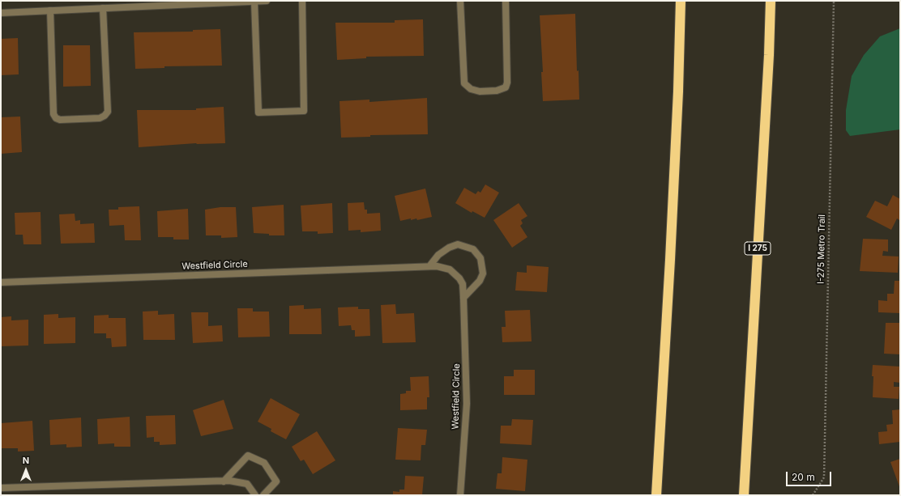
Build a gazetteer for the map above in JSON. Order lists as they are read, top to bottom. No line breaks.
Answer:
{"streets":{"highway":["I 275"],"street":["Westfield Circle"],"path":["I-275 Metro Trail"]},"scale_bar":"20 m","north":"top"}
